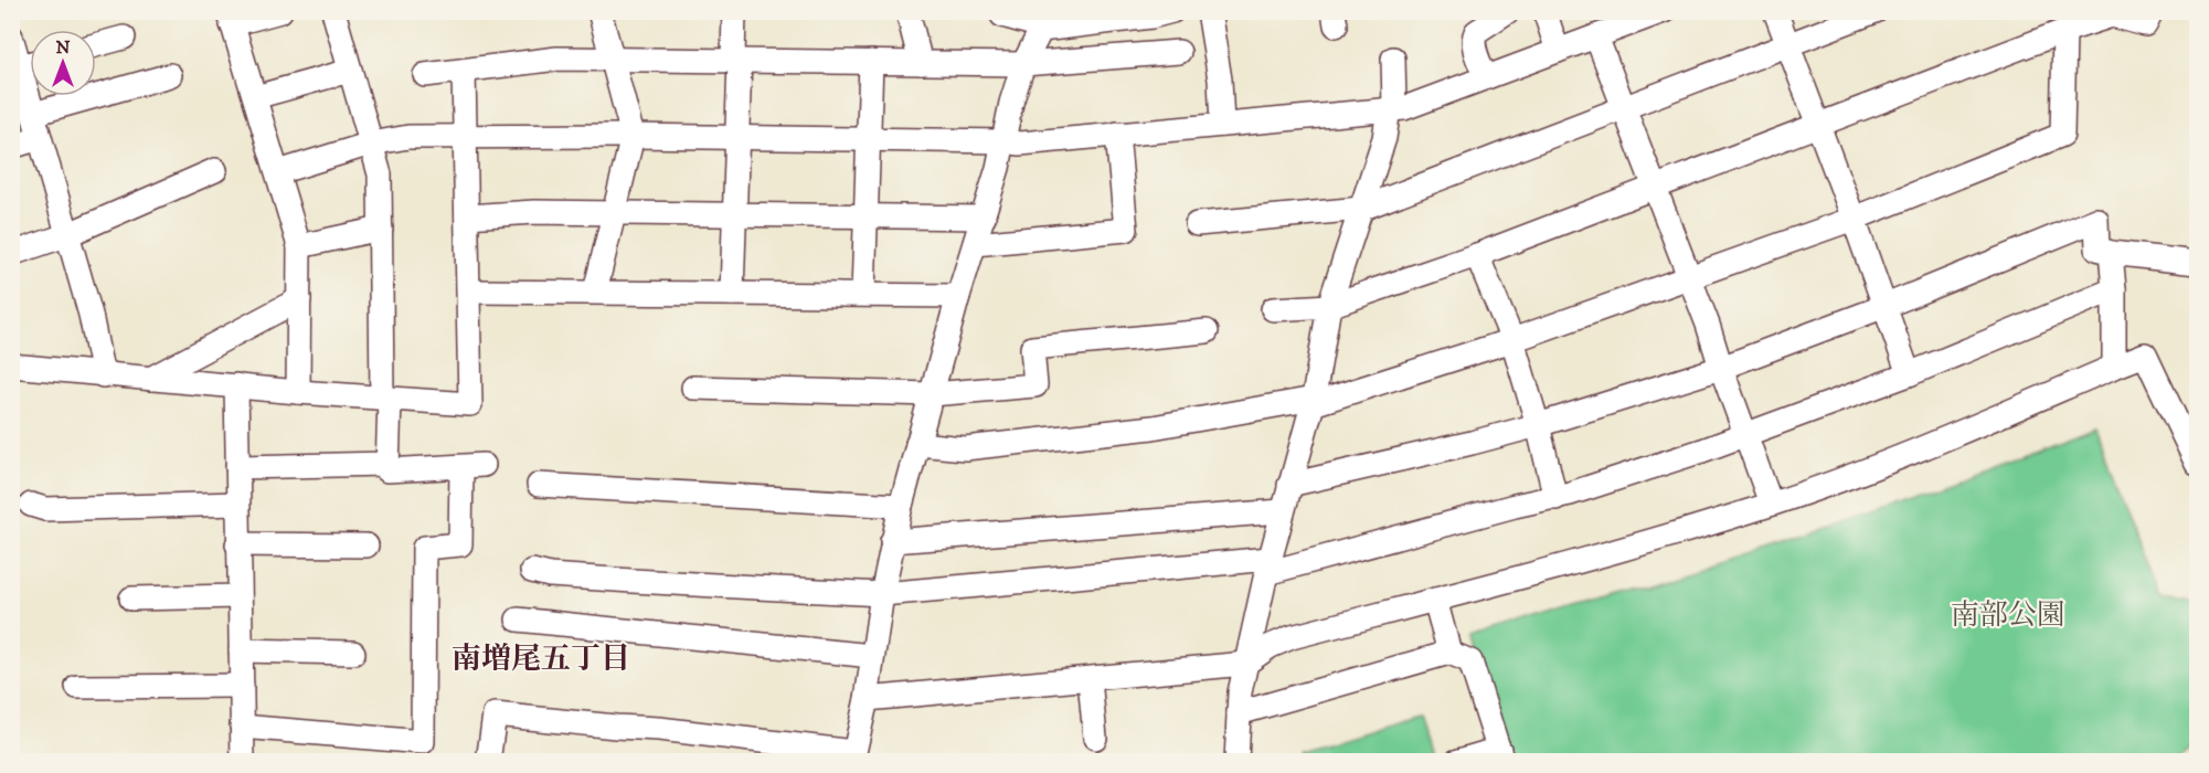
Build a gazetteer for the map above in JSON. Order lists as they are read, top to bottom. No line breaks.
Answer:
{"districts":["南増尾五丁目"],"parks":["南部公園"],"north":"top"}
